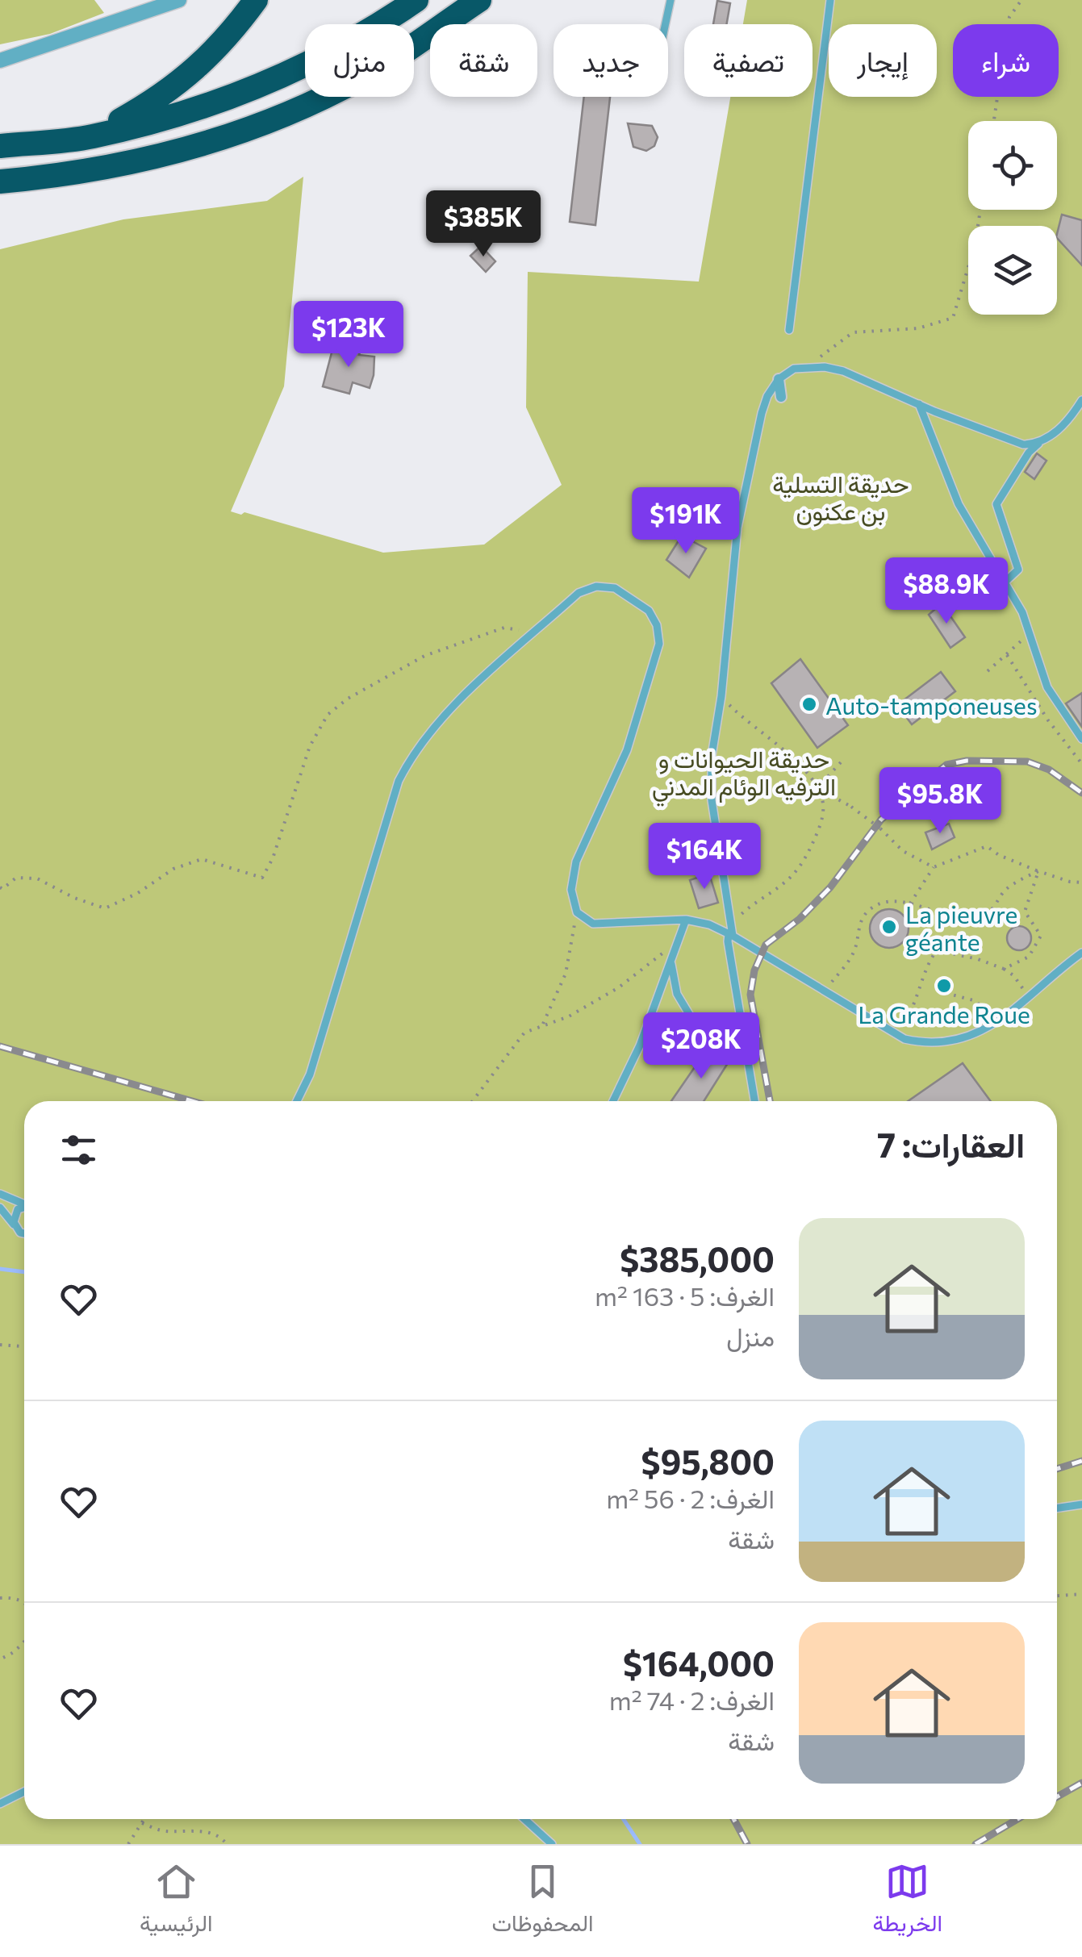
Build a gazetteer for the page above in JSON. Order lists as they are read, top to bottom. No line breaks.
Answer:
{"parks":["حديقة التسلية بن عكنون","حديقة الحيوانات و الترفيه الوئام المدني"],"places":["Auto-tamponeuses","La pieuvre géante","La Grande Roue"],"page":{"chip":["شراء","إيجار","تصفية","جديد","شقة","منزل"],"price":["$385K","$123K","$191K","$88.9K","$95.8K","$164K","$208K"],"heading":"العقارات: 7","list":[{"name":"$385,000","note":"الغرف: 5 · 163 m² · منزل"},{"name":"$95,800","note":"الغرف: 2 · 56 m² · شقة"},{"name":"$164,000","note":"الغرف: 2 · 74 m² · شقة"}],"tabs":["الخريطة","المحفوظات","الرئيسية"]}}
